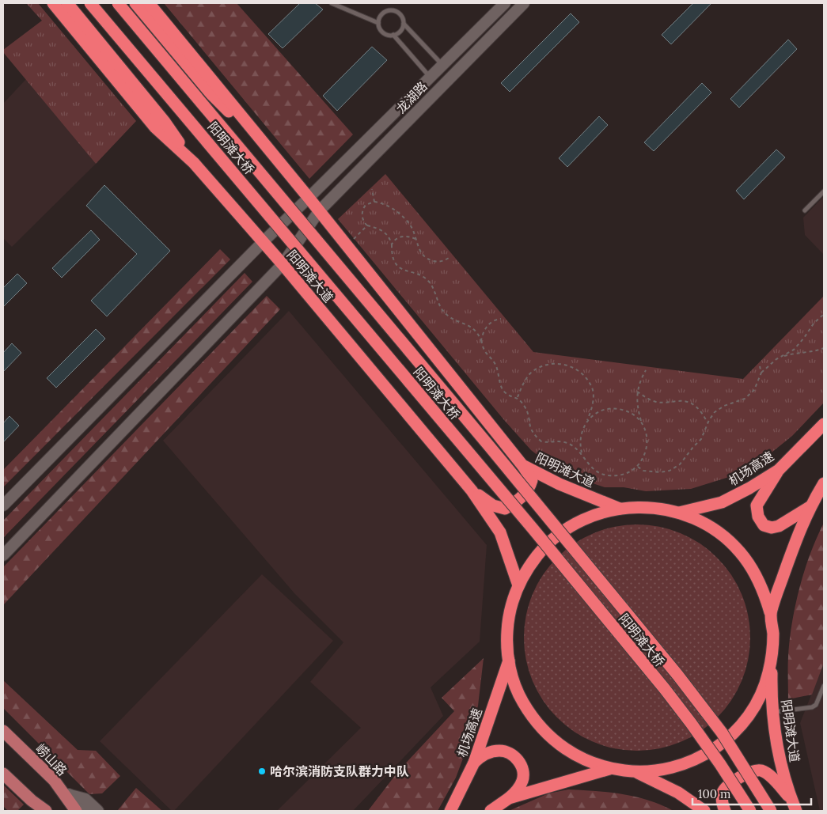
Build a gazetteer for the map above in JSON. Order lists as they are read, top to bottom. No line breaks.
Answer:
{"streets":{"highway":["阳明滩大桥","阳明滩大道","机场高速"],"main road":["龙湖路","崂山路"]},"crossings":[["龙湖路","阳明滩大道"]],"places":["哈尔滨消防支队群力中队"],"scale_bar":"100 m"}
